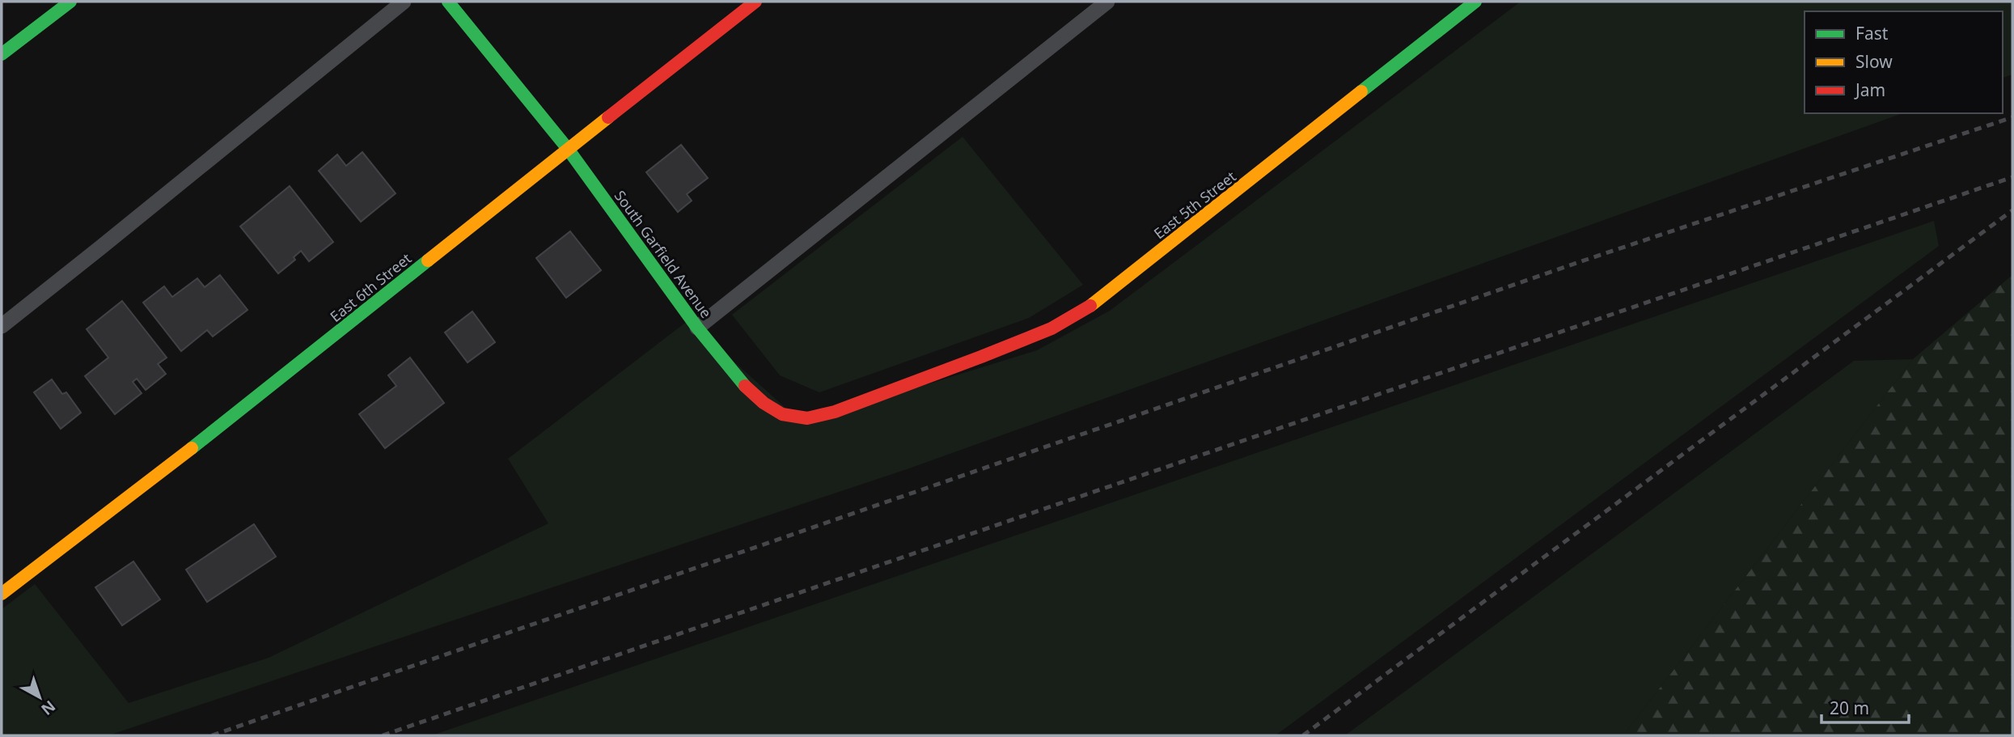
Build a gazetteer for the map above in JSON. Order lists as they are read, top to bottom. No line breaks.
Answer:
{"streets":{"street":["East 5th Street","South Garfield Avenue","East 6th Street"]},"crossings":[["East 5th Street","South Garfield Avenue"],["South Garfield Avenue","East 6th Street"]],"legend":["Fast","Slow","Jam"],"scale_bar":"20 m","north":"bottom right"}
